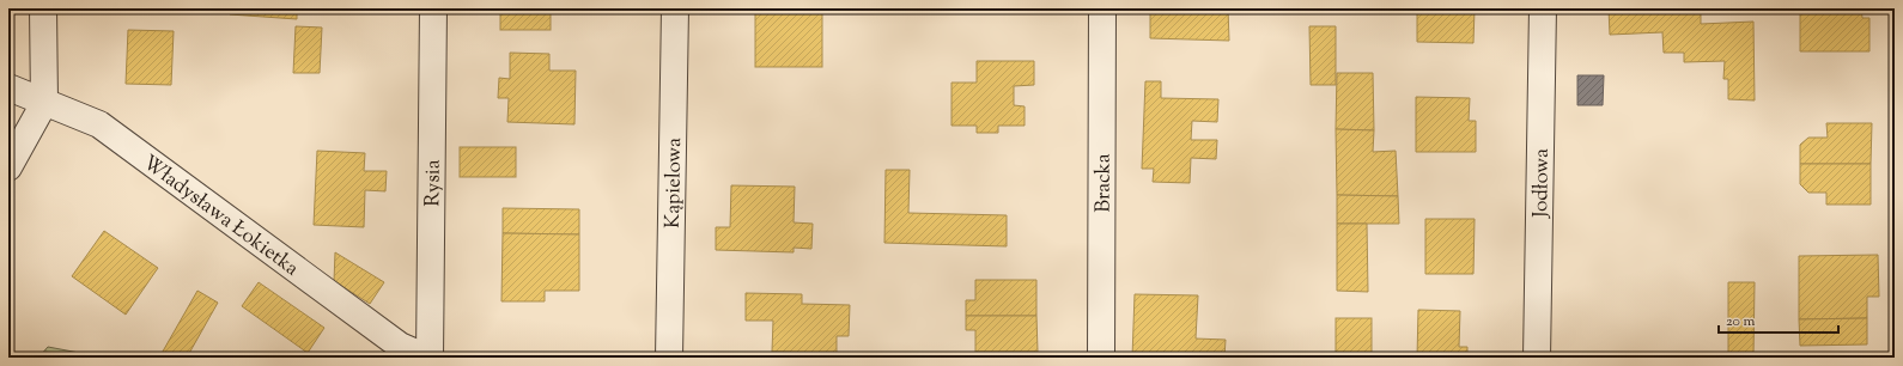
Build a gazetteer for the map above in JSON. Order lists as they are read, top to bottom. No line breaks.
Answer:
{"streets":{"street":["Rysia","Kąpielowa","Bracka","Jodłowa","Władysława Łokietka"]},"crossings":[["Rysia","Władysława Łokietka"]],"scale_bar":"20 m"}
